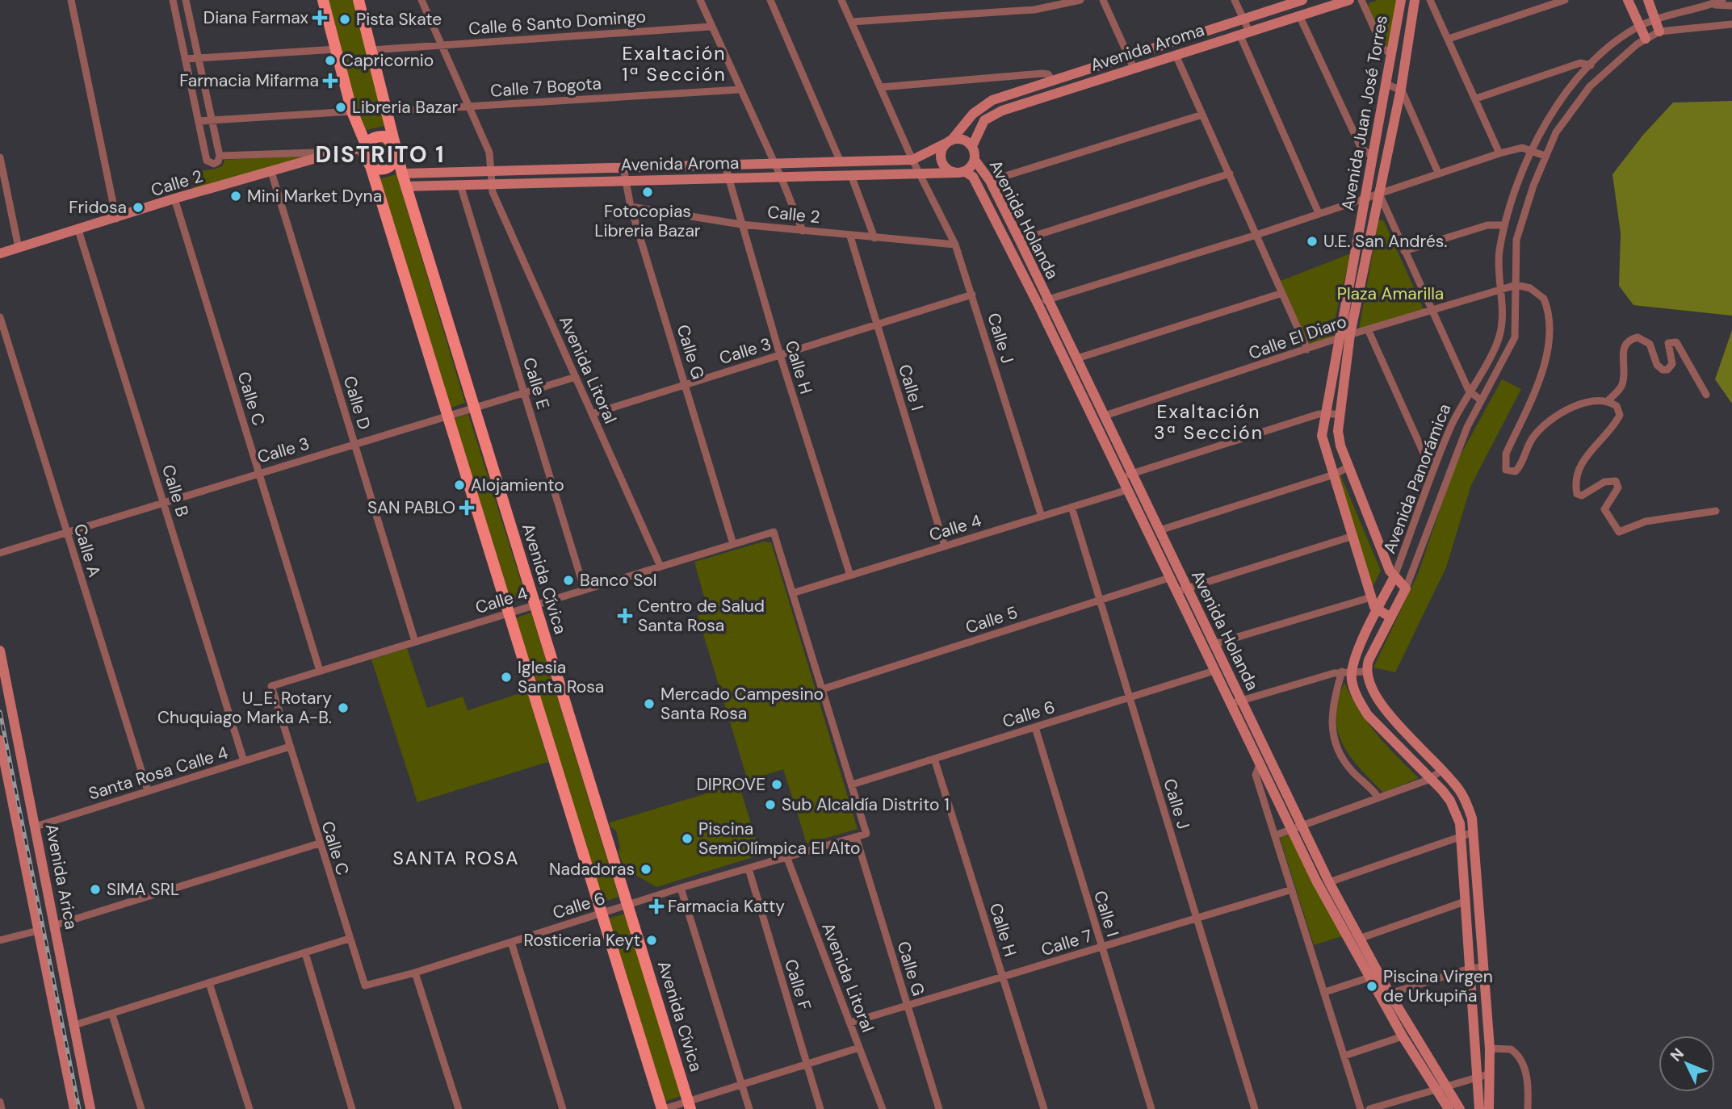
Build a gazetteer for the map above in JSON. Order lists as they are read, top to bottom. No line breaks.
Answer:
{"streets":{"main road":["Avenida Cívica"],"street":["Calle 6 Santo Domingo","Avenida Aroma","Calle 7 Bogota","Avenida Juan José Torres","Calle 2","Avenida Holanda","Calle El Diaro","Calle J","Calle 3","Calle G","Calle H","Avenida Litoral","Calle E","Calle I","Calle C","Calle D","Avenida Panorámica","Calle B","Calle 4","Calle A","Calle 5","Calle 6","Santa Rosa Calle 4","Avenida Arica","Calle 7","Calle F"]},"crossings":[["Calle 6 Santo Domingo","Avenida Litoral"],["Calle 6 Santo Domingo","Avenida Cívica"],["Avenida Aroma","Avenida Holanda"],["Avenida Aroma","Calle J"],["Avenida Aroma","Calle G"],["Avenida Aroma","Calle H"],["Avenida Aroma","Avenida Litoral"],["Avenida Aroma","Calle E"],["Avenida Aroma","Avenida Cívica"],["Calle 7 Bogota","Avenida Litoral"],["Calle 7 Bogota","Avenida Cívica"],["Avenida Juan José Torres","Calle El Diaro"],["Avenida Juan José Torres","Avenida Panorámica"],["Calle 2","Calle J"],["Calle 2","Calle G"],["Calle 2","Calle H"],["Calle 2","Calle I"],["Calle 2","Calle C"],["Calle 2","Calle D"],["Calle 2","Calle B"],["Calle 2","Avenida Cívica"],["Avenida Holanda","Calle El Diaro"],["Avenida Holanda","Calle 4"],["Avenida Holanda","Calle 5"],["Avenida Holanda","Calle 6"],["Calle El Diaro","Avenida Panorámica"],["Calle J","Calle 3"],["Calle J","Calle 4"],["Calle J","Calle 5"],["Calle J","Calle 6"],["Calle J","Calle 7"],["Calle 3","Calle G"],["Calle 3","Calle H"],["Calle 3","Avenida Litoral"],["Calle 3","Calle E"],["Calle 3","Calle I"],["Calle 3","Calle C"],["Calle 3","Calle D"],["Calle 3","Calle B"],["Calle 3","Calle A"],["Calle 3","Avenida Cívica"],["Calle G","Calle 4"],["Calle G","Calle 6"],["Calle G","Calle 7"],["Calle H","Calle 4"],["Calle H","Calle 6"],["Calle H","Calle 7"],["Avenida Litoral","Calle 4"],["Avenida Litoral","Calle 6"],["Avenida Litoral","Calle 7"],["Calle E","Calle 4"],["Calle I","Calle 4"],["Calle I","Calle 6"],["Calle I","Calle 7"],["Calle C","Calle 4"],["Calle C","Calle 6"],["Calle C","Santa Rosa Calle 4"],["Calle D","Calle 4"],["Calle B","Santa Rosa Calle 4"],["Calle 4","Avenida Cívica"],["Calle A","Santa Rosa Calle 4"],["Avenida Cívica","Calle 6"],["Calle 6","Calle F"],["Santa Rosa Calle 4","Avenida Arica"]],"districts":["Exaltación 1ª Sección","DISTRITO 1","Exaltación 3ª Sección","SANTA ROSA"],"parks":["Plaza Amarilla"],"places":{"health":["Diana Farmax","Farmacia Mifarma","SAN PABLO","Centro de Salud Santa Rosa","Farmacia Katty"],"other":["Pista Skate","Capricornio","Libreria Bazar","Fotocopias Libreria Bazar","Mini Market Dyna","Fridosa","U.E. San Andrés.","Alojamiento","Banco Sol","Iglesia Santa Rosa","Mercado Campesino Santa Rosa","U_E. Rotary Chuquiago Marka A-B.","DIPROVE","Sub Alcaldía Distrito 1","Piscina SemiOlímpica El Alto","Nadadoras","SIMA SRL","Rosticeria Keyt","Piscina Virgen de Urkupiña"]},"north":"top left"}
